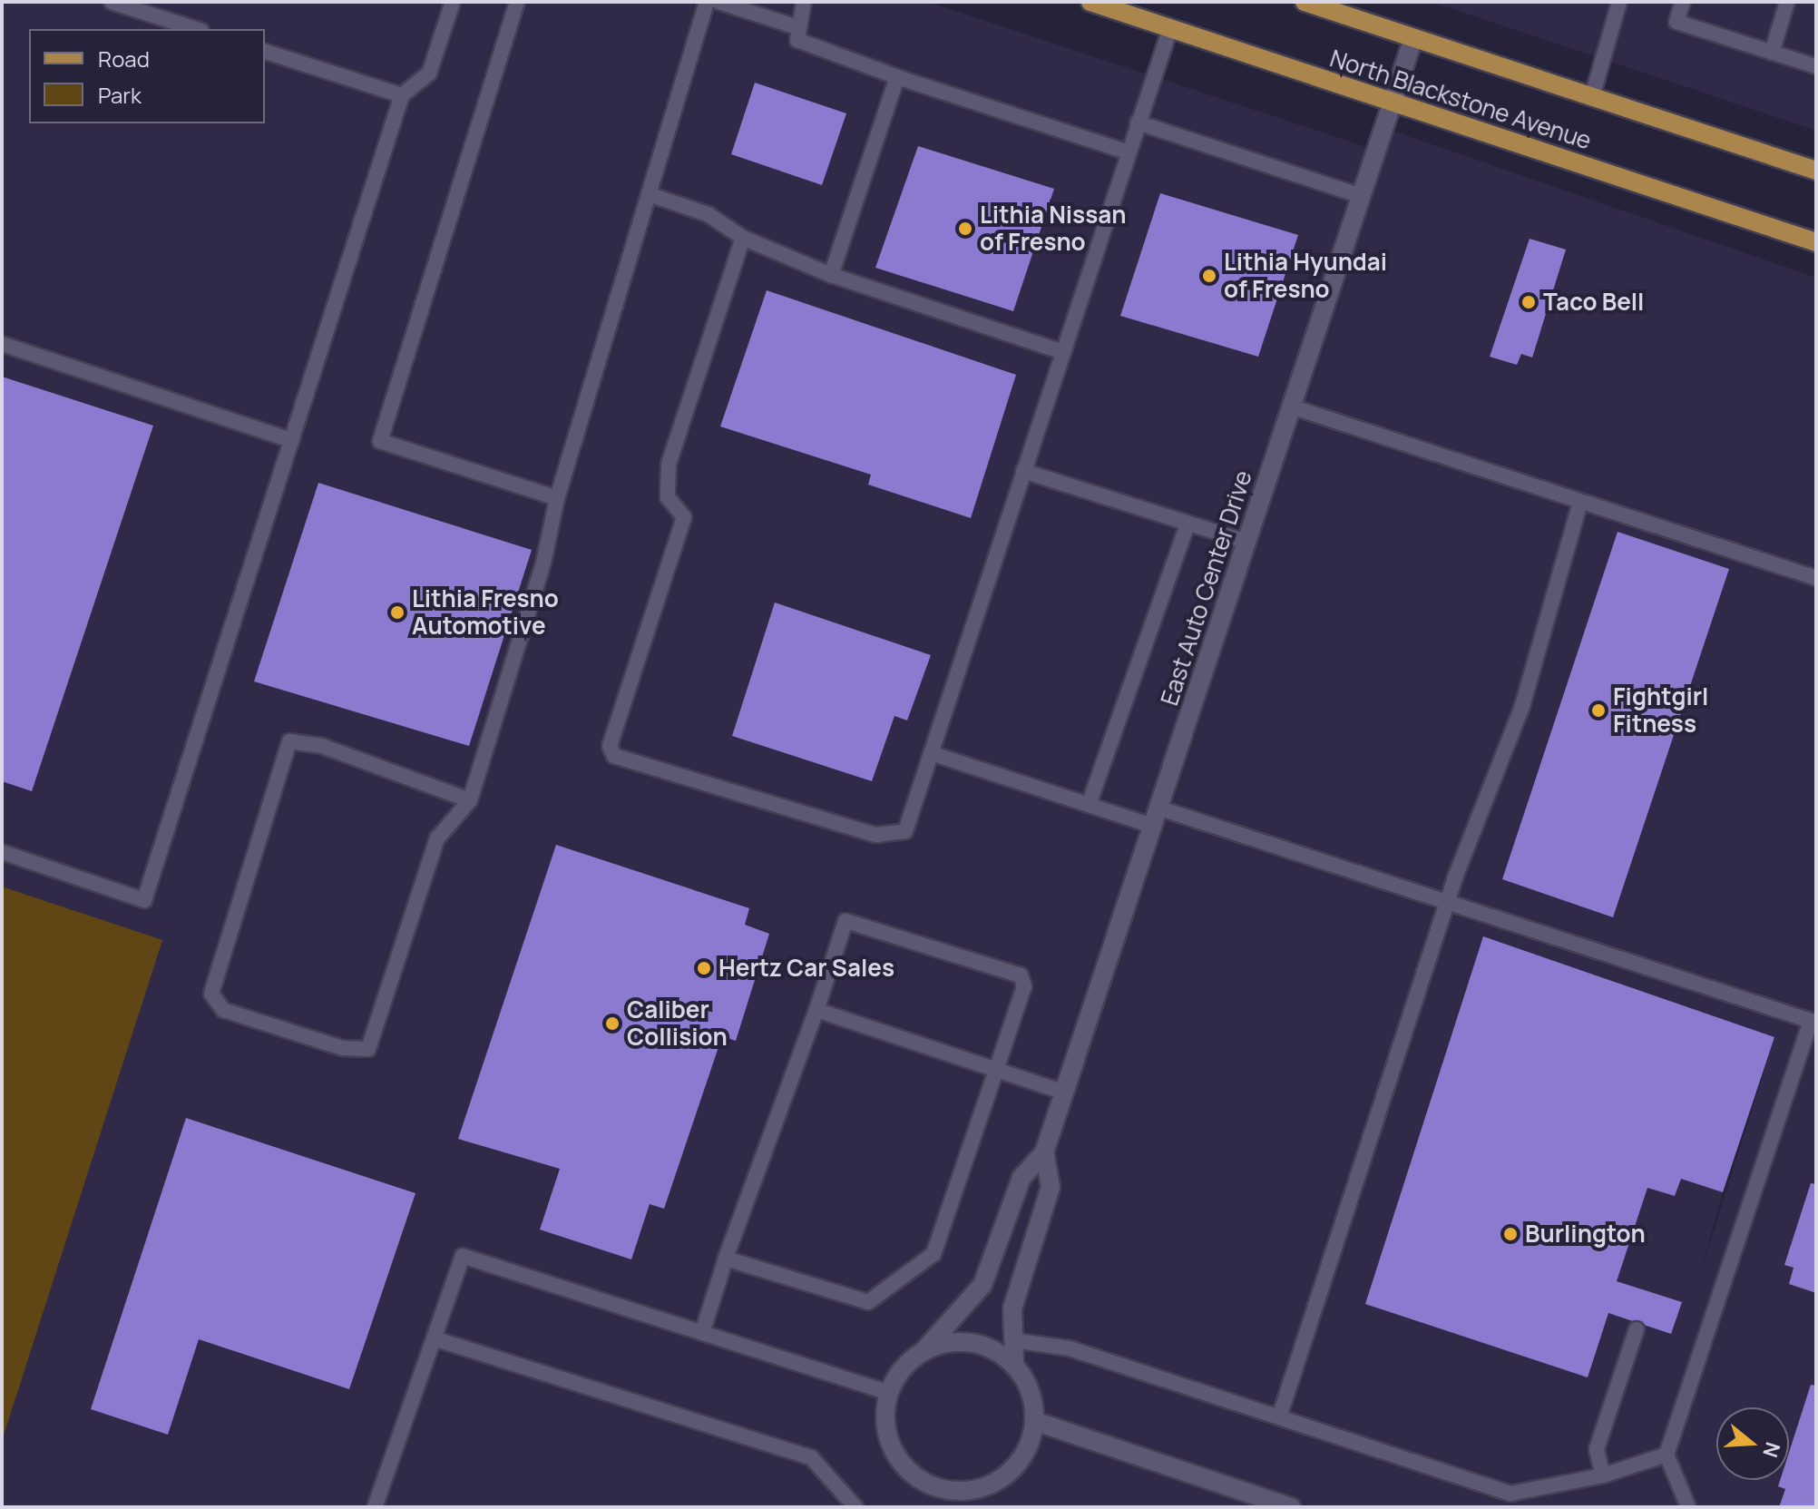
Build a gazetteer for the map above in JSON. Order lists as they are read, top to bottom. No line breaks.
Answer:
{"streets":{"main road":["North Blackstone Avenue"],"street":["East Auto Center Drive"]},"crossings":[["North Blackstone Avenue","East Auto Center Drive"]],"places":["Lithia Nissan of Fresno","Lithia Hyundai of Fresno","Taco Bell","Lithia Fresno Automotive","Fightgirl Fitness","Hertz Car Sales","Caliber Collision","Burlington"],"legend":["Road","Park"],"north":"right"}
